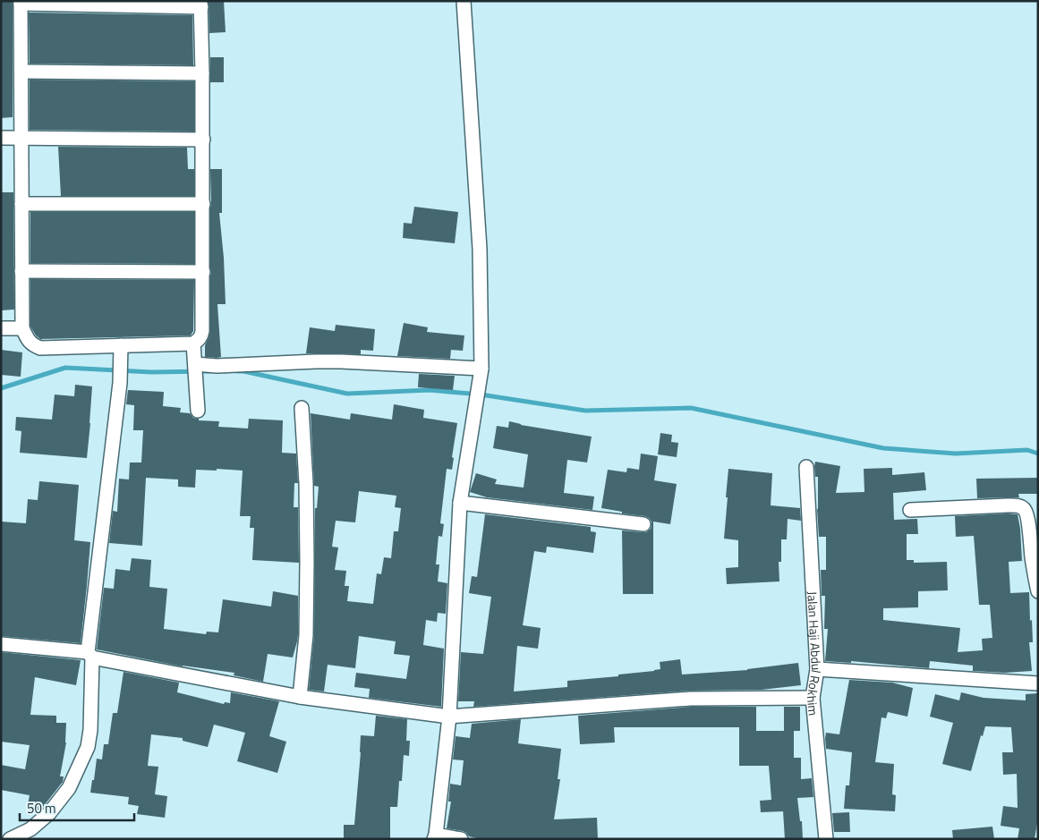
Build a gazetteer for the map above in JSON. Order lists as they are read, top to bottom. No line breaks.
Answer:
{"streets":{"street":["Jalan Haji Abdul Rokhim"]},"scale_bar":"50 m"}
